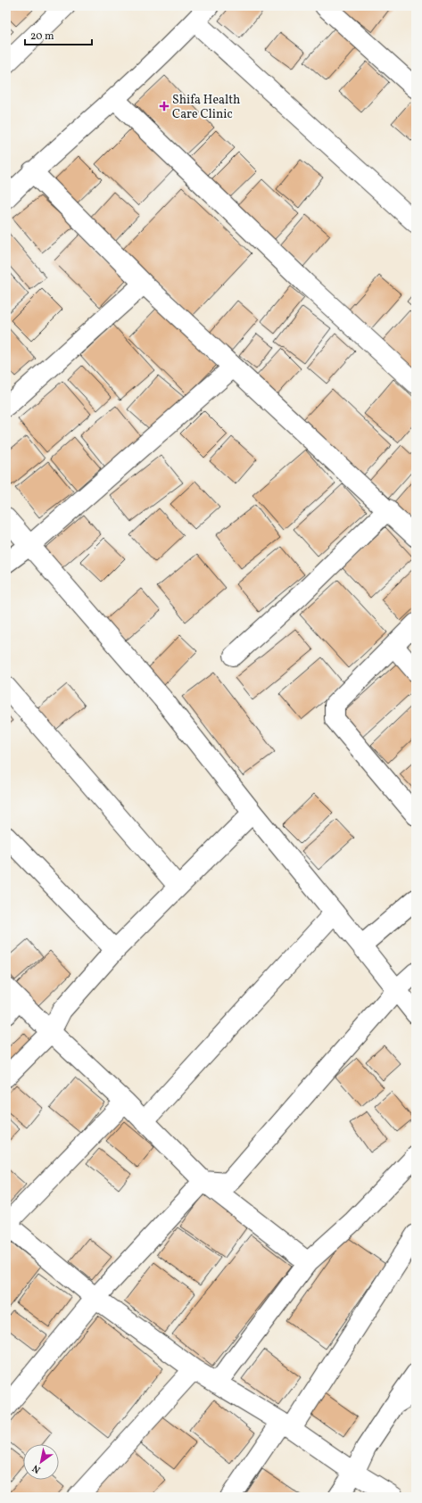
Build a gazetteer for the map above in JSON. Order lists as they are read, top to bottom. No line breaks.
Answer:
{"places":{"health":["Shifa Health Care Clinic"]},"scale_bar":"20 m","north":"bottom left"}
